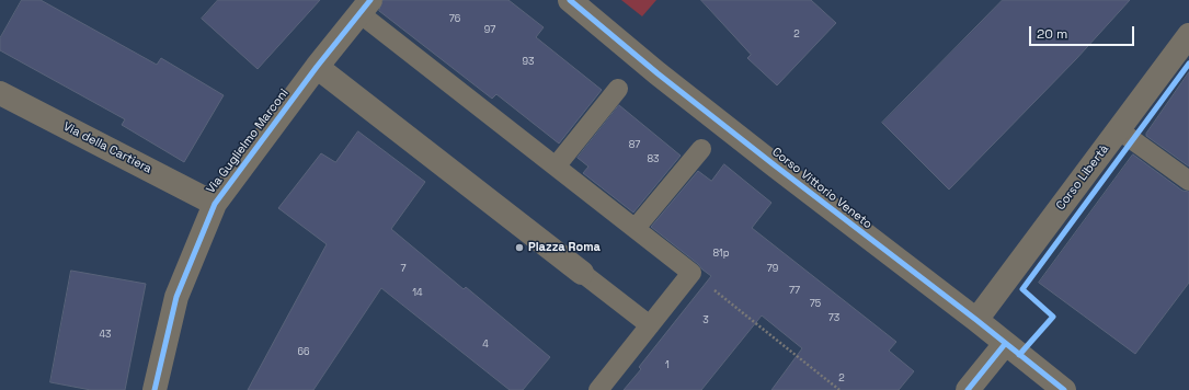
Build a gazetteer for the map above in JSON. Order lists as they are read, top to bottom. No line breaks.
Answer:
{"streets":{"street":["Via Guglielmo Marconi","Via della Cartiera","Corso Libertà","Corso Vittorio Veneto"]},"crossings":[["Via Guglielmo Marconi","Via della Cartiera"],["Corso Libertà","Corso Vittorio Veneto"]],"places":["Piazza Roma"],"house_numbers":["76","97","2","93","87","83","81p","7","79","77","14","75","73","3","43","4","66","1","2"],"scale_bar":"20 m"}
